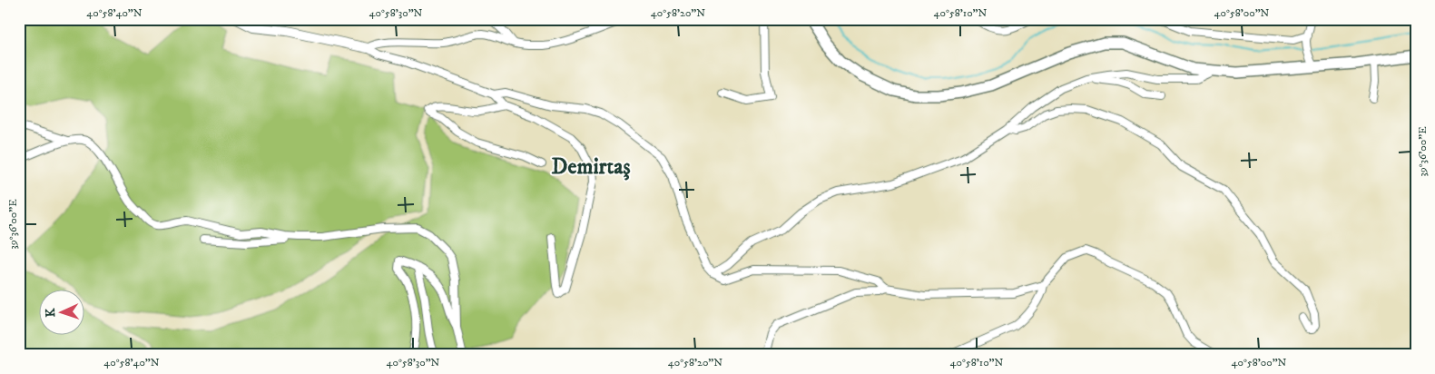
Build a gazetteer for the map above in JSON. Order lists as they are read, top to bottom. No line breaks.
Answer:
{"districts":["Demirtaş"],"north":"left","coordinates":["40°58'40\"N","40°58'30\"N","40°58'20\"N","40°58'10\"N","40°58'00\"N","39°36'00\"E"]}
